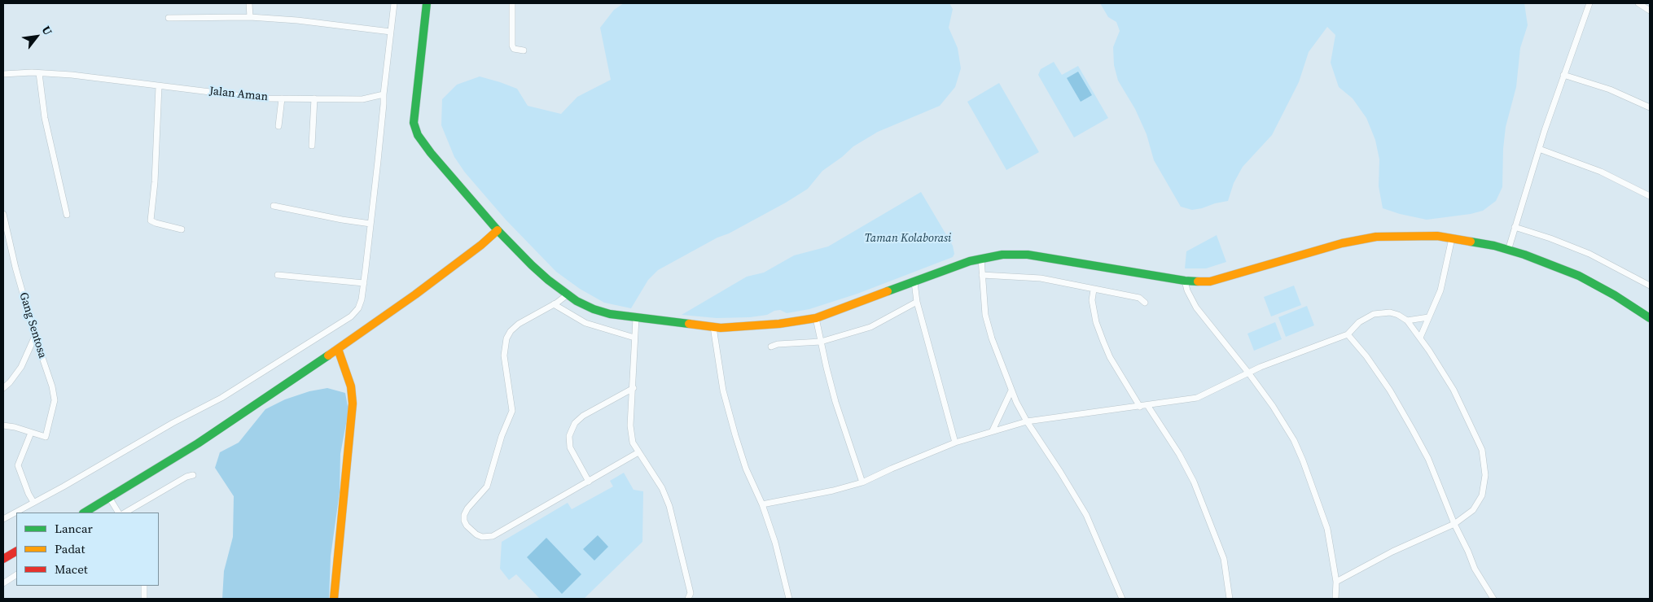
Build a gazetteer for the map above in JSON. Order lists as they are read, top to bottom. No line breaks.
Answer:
{"streets":{"street":["Jalan Aman","Gang Sentosa"]},"parks":["Taman Kolaborasi"],"legend":["Lancar","Padat","Macet"],"north":"top right"}
